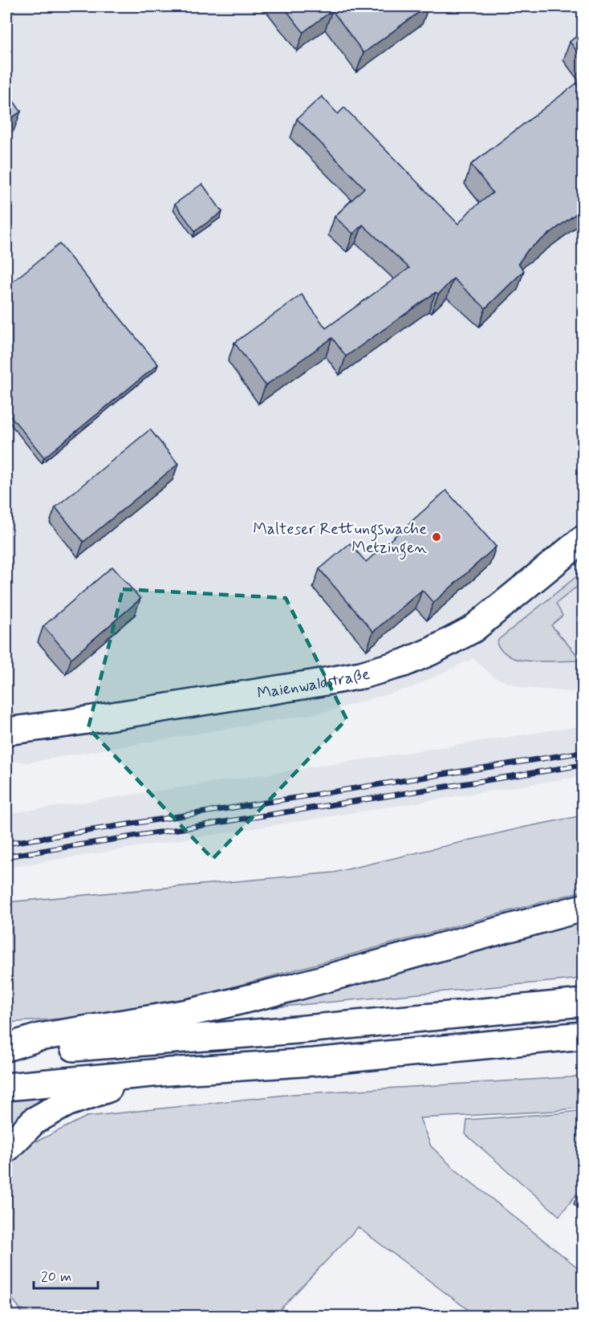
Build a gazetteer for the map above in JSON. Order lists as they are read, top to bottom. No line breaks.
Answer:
{"streets":{"main road":["Maienwaldstraße"]},"places":["Malteser Rettungswache Metzingen"],"scale_bar":"20 m"}
